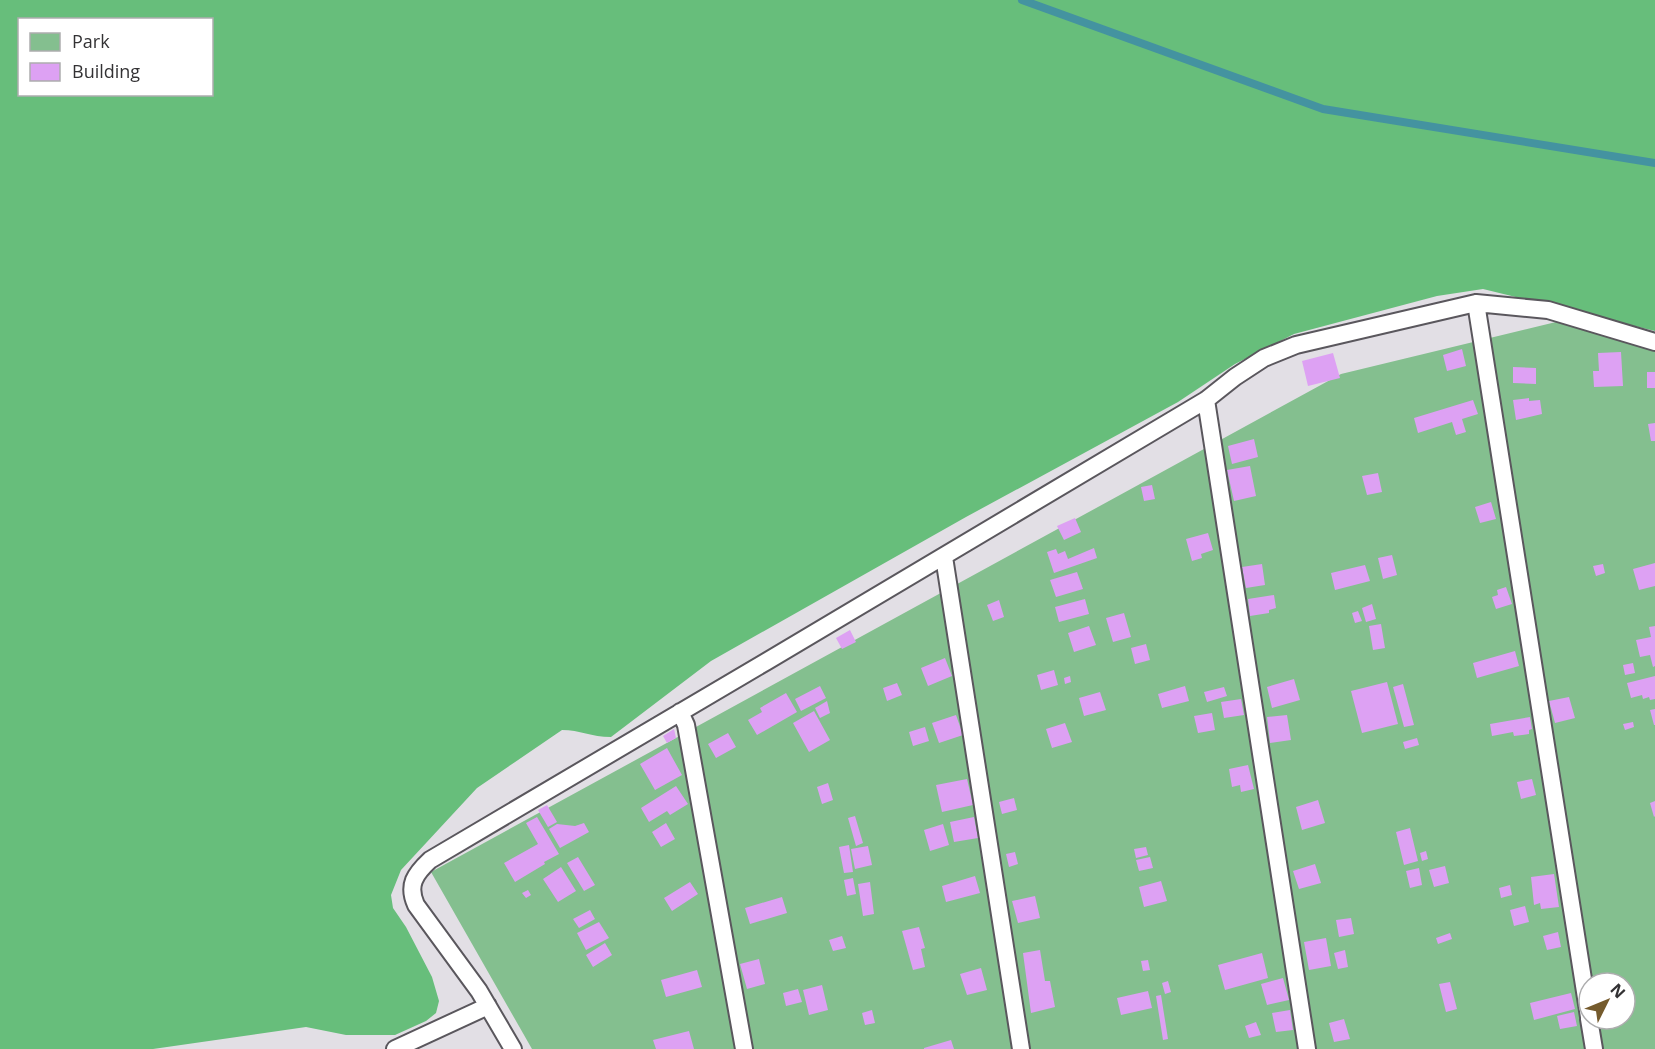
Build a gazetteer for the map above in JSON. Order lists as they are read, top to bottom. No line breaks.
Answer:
{"legend":["Park","Building"],"north":"top right"}
